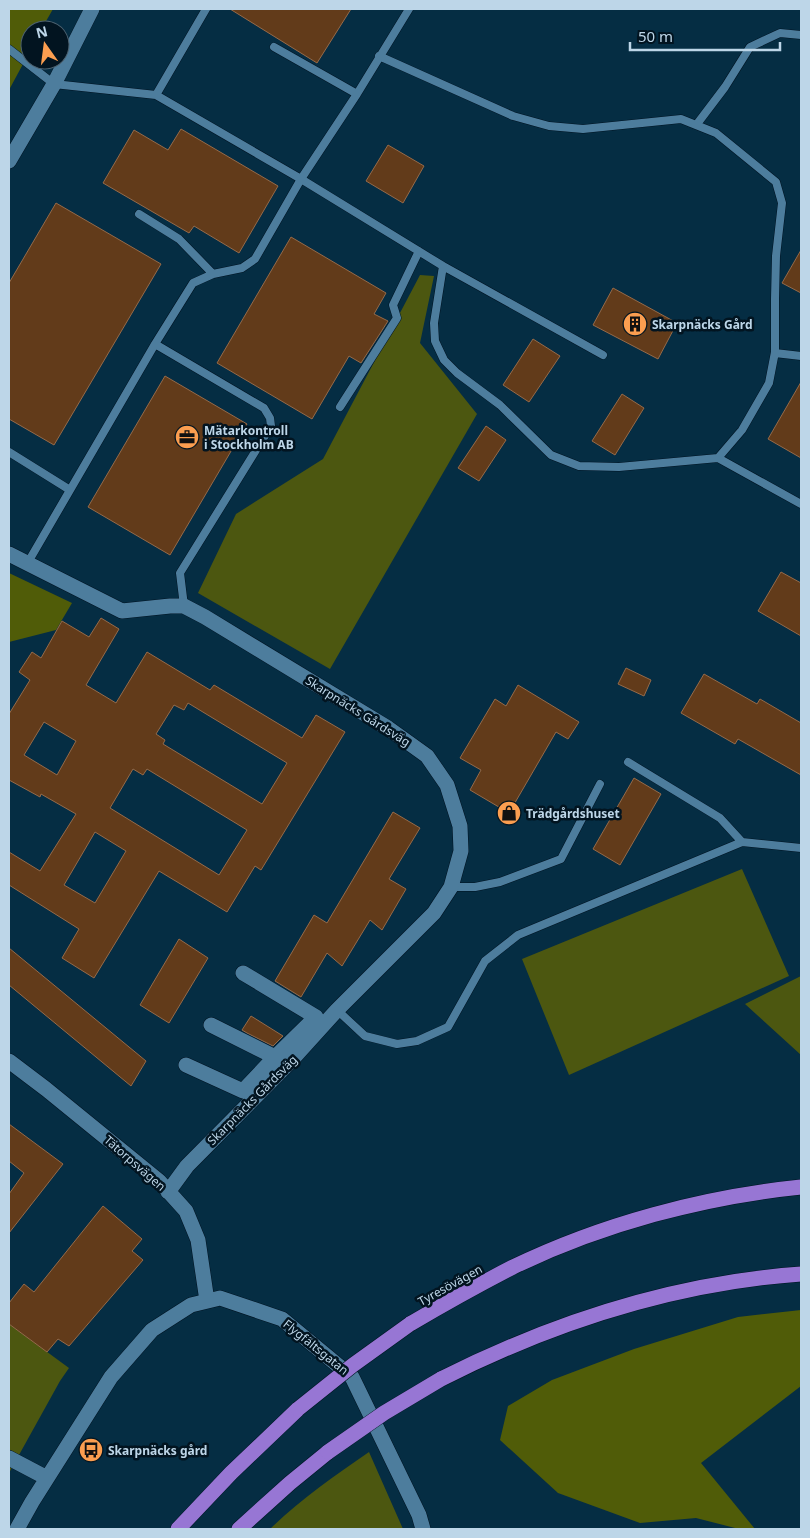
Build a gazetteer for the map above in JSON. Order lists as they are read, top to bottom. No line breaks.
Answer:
{"streets":{"highway":["Tyresövägen"],"street":["Skarpnäcks Gårdsväg","Tätorpsvägen","Flygfältsgatan"]},"crossings":[["Skarpnäcks Gårdsväg","Tätorpsvägen"],["Tätorpsvägen","Flygfältsgatan"]],"places":{"building":["Skarpnäcks Gård"],"office":["Mätarkontroll i Stockholm AB"],"shop":["Trädgårdshuset"],"bus stop":["Skarpnäcks gård"]},"scale_bar":"50 m","north":"top"}
